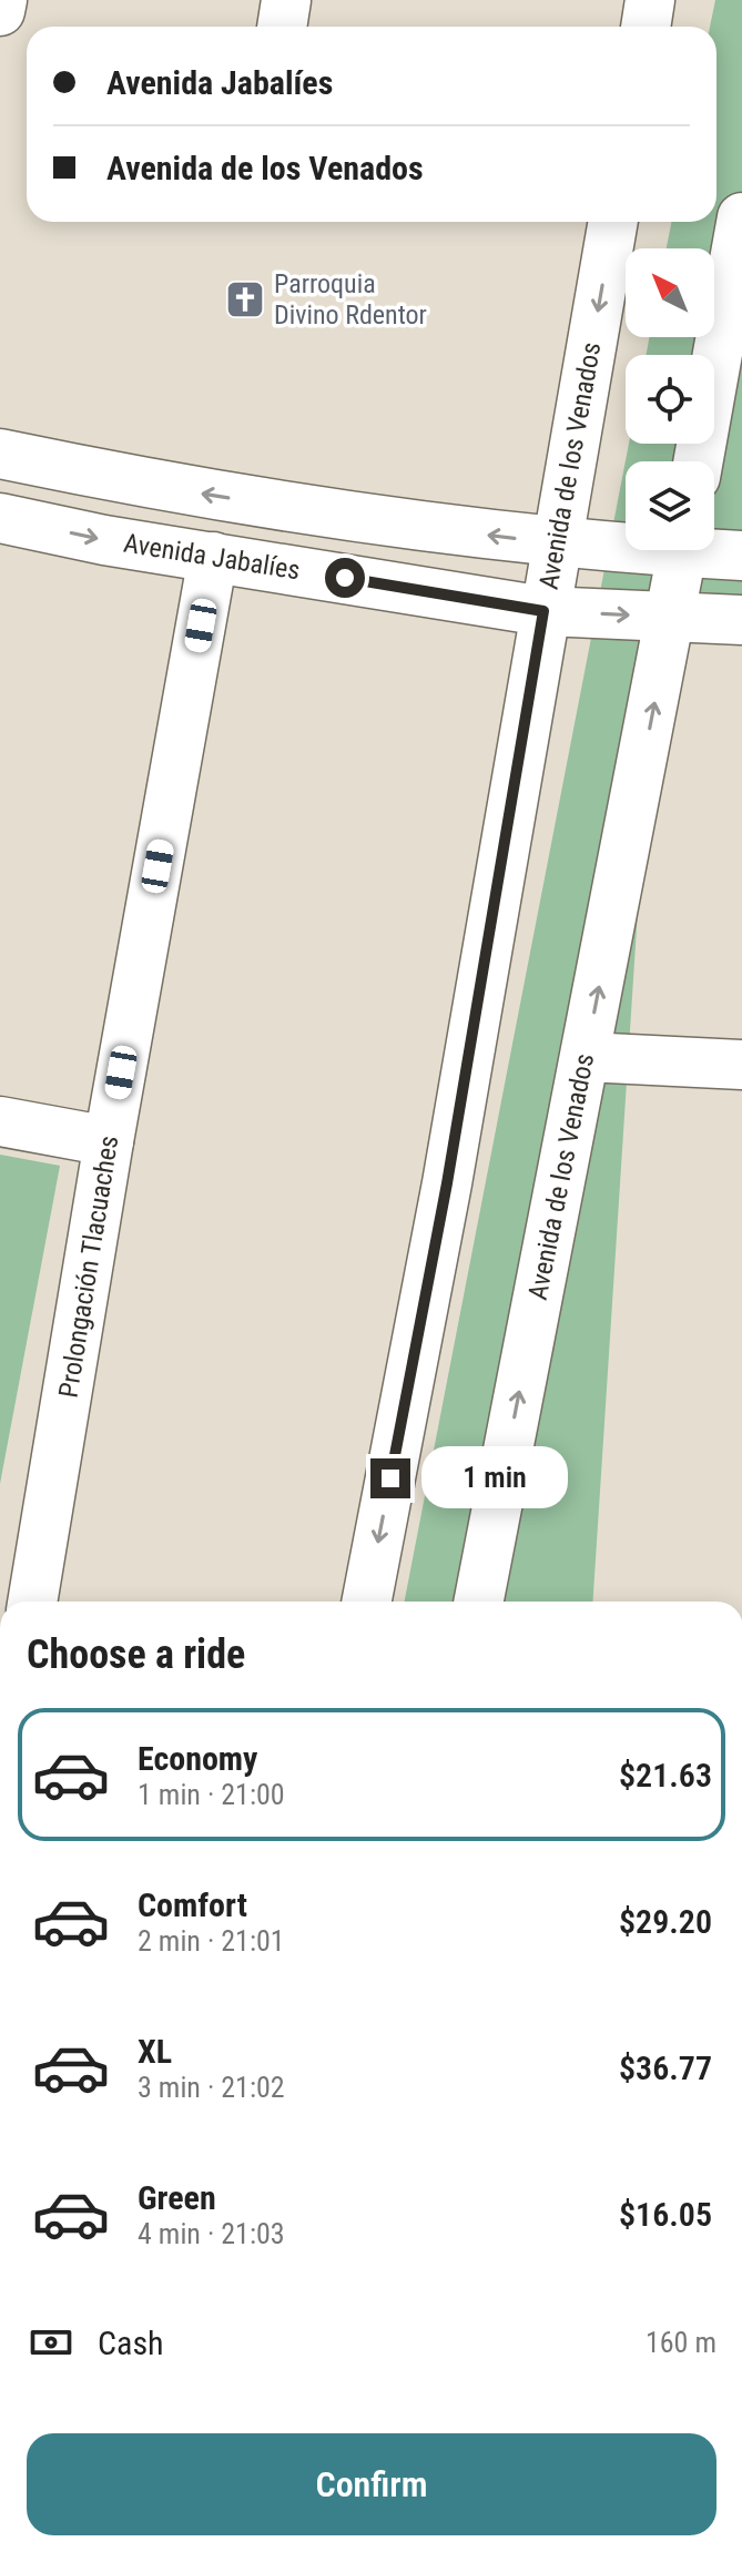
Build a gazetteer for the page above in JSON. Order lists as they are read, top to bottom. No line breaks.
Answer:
{"streets":{"street":["Avenida de los Venados","Avenida Jabalíes","Prolongación Tlacuaches"]},"crossings":[["Avenida de los Venados","Avenida Jabalíes"],["Avenida Jabalíes","Prolongación Tlacuaches"]],"places":{"church":["Parroquia Divino Rdentor"]},"north":"top left","page":{"banner":["Avenida Jabalíes","Avenida de los Venados"],"bubble":"1 min","heading":"Choose a ride","list":[{"name":"Economy","note":"1 min · 21:00","value":"$21.63"},{"name":"Comfort","note":"2 min · 21:01","value":"$29.20"},{"name":"XL","note":"3 min · 21:02","value":"$36.77"},{"name":"Green","note":"4 min · 21:03","value":"$16.05"}],"pay":["Cash","160 m"],"buttons":"Confirm"}}
